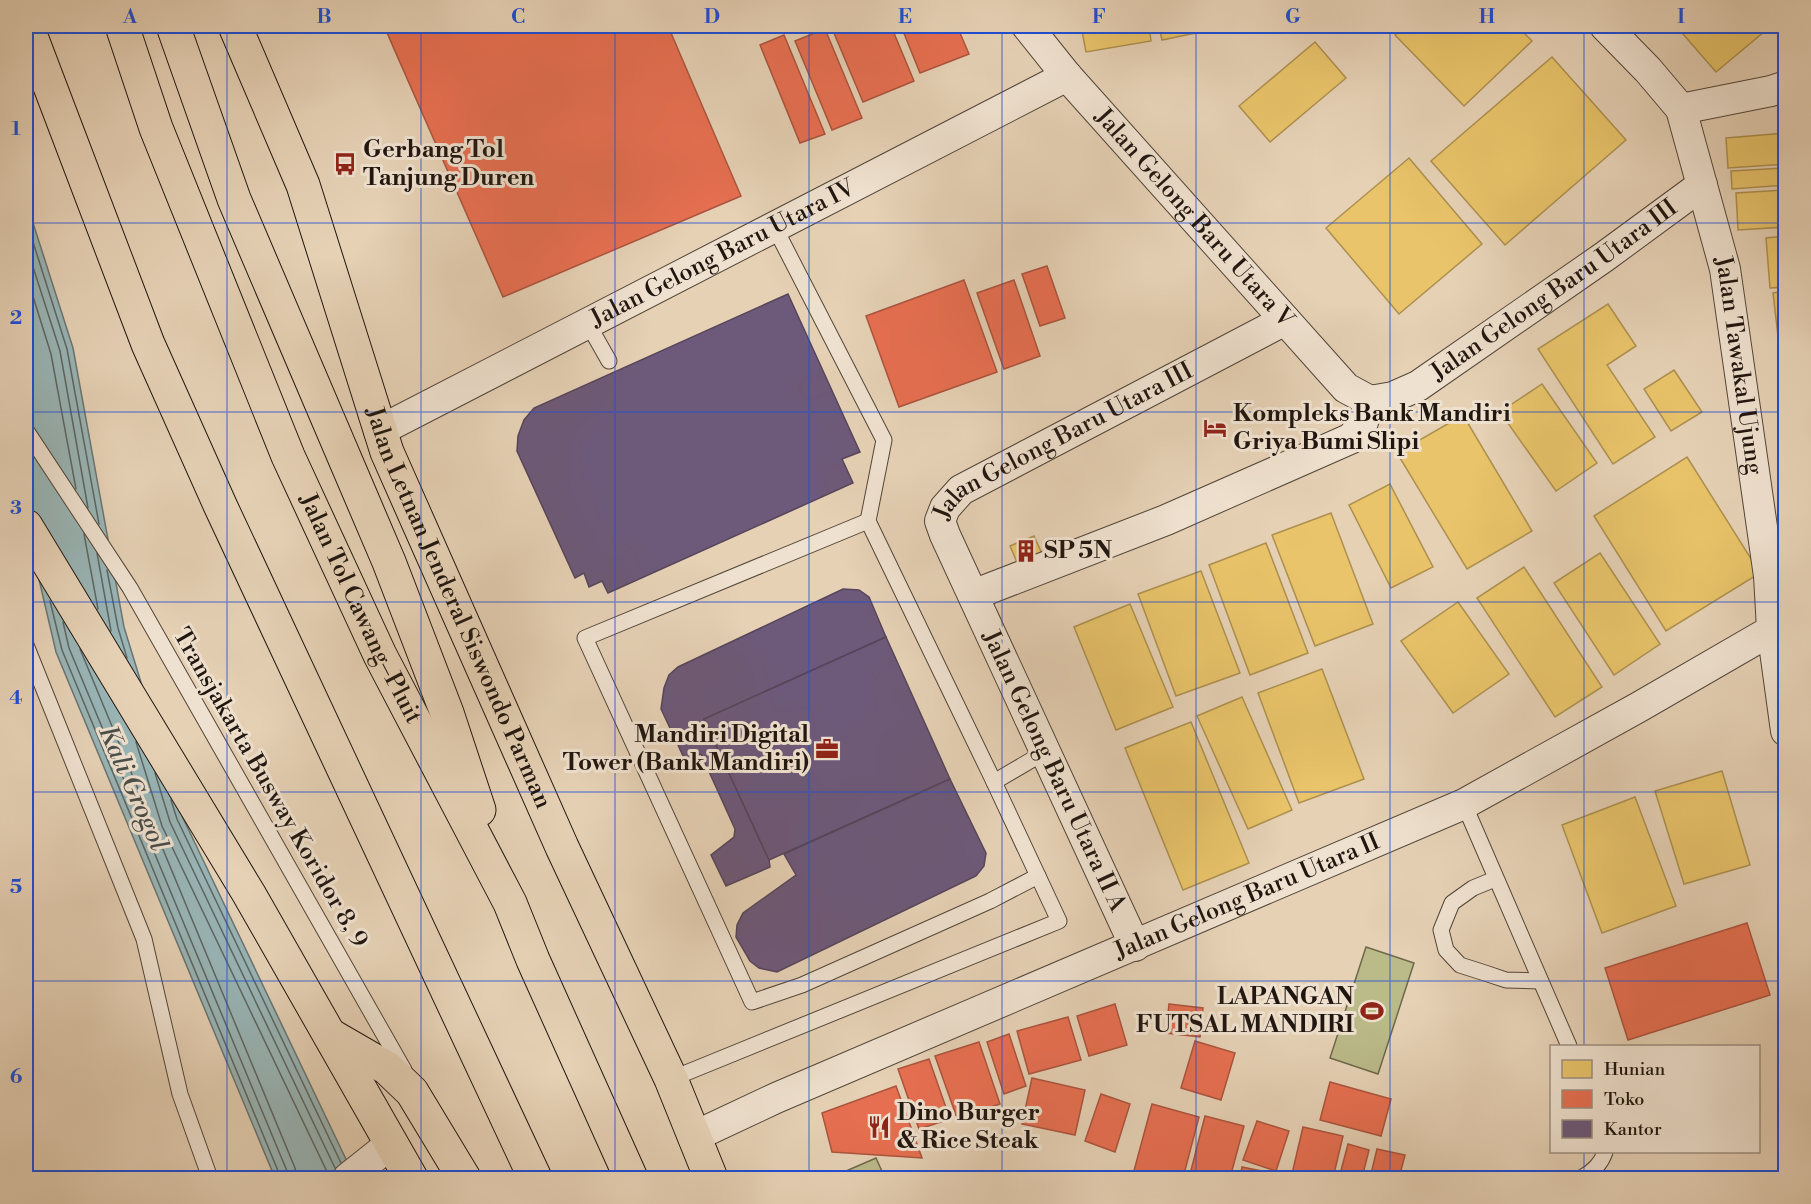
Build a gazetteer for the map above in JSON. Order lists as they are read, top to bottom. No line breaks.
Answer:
{"streets":{"highway":["Jalan Letnan Jenderal Siswondo Parman","Jalan Tol Cawang–Pluit"],"street":["Jalan Gelong Baru Utara V","Jalan Gelong Baru Utara IV","Jalan Gelong Baru Utara III","Jalan Tawakal Ujung","Jalan Gelong Baru Utara II A","Jalan Gelong Baru Utara II"],"lane":["Transjakarta Busway Koridor 8, 9"]},"crossings":[["Jalan Gelong Baru Utara V","Jalan Gelong Baru Utara IV"],["Jalan Gelong Baru Utara V","Jalan Gelong Baru Utara III"],["Jalan Gelong Baru Utara IV","Jalan Letnan Jenderal Siswondo Parman"],["Jalan Gelong Baru Utara III","Jalan Tawakal Ujung"],["Jalan Gelong Baru Utara III","Jalan Gelong Baru Utara II A"],["Jalan Tawakal Ujung","Jalan Gelong Baru Utara II"],["Jalan Letnan Jenderal Siswondo Parman","Jalan Gelong Baru Utara II"],["Jalan Gelong Baru Utara II A","Jalan Gelong Baru Utara II"]],"water":["Kali Grogol"],"places":{"bus stop":["Gerbang Tol Tanjung Duren"],"hotel":["Kompleks Bank Mandiri Griya Bumi Slipi"],"building":["SP 5N"],"office":["Mandiri Digital Tower (Bank Mandiri)"],"sports":["LAPANGAN FUTSAL MANDIRI"],"restaurant":["Dino Burger & Rice Steak"]},"legend":["Hunian","Toko","Kantor"],"grid":{"columns":["A","B","C","D","E","F","G","H","I"],"rows":["1","2","3","4","5","6"]}}
